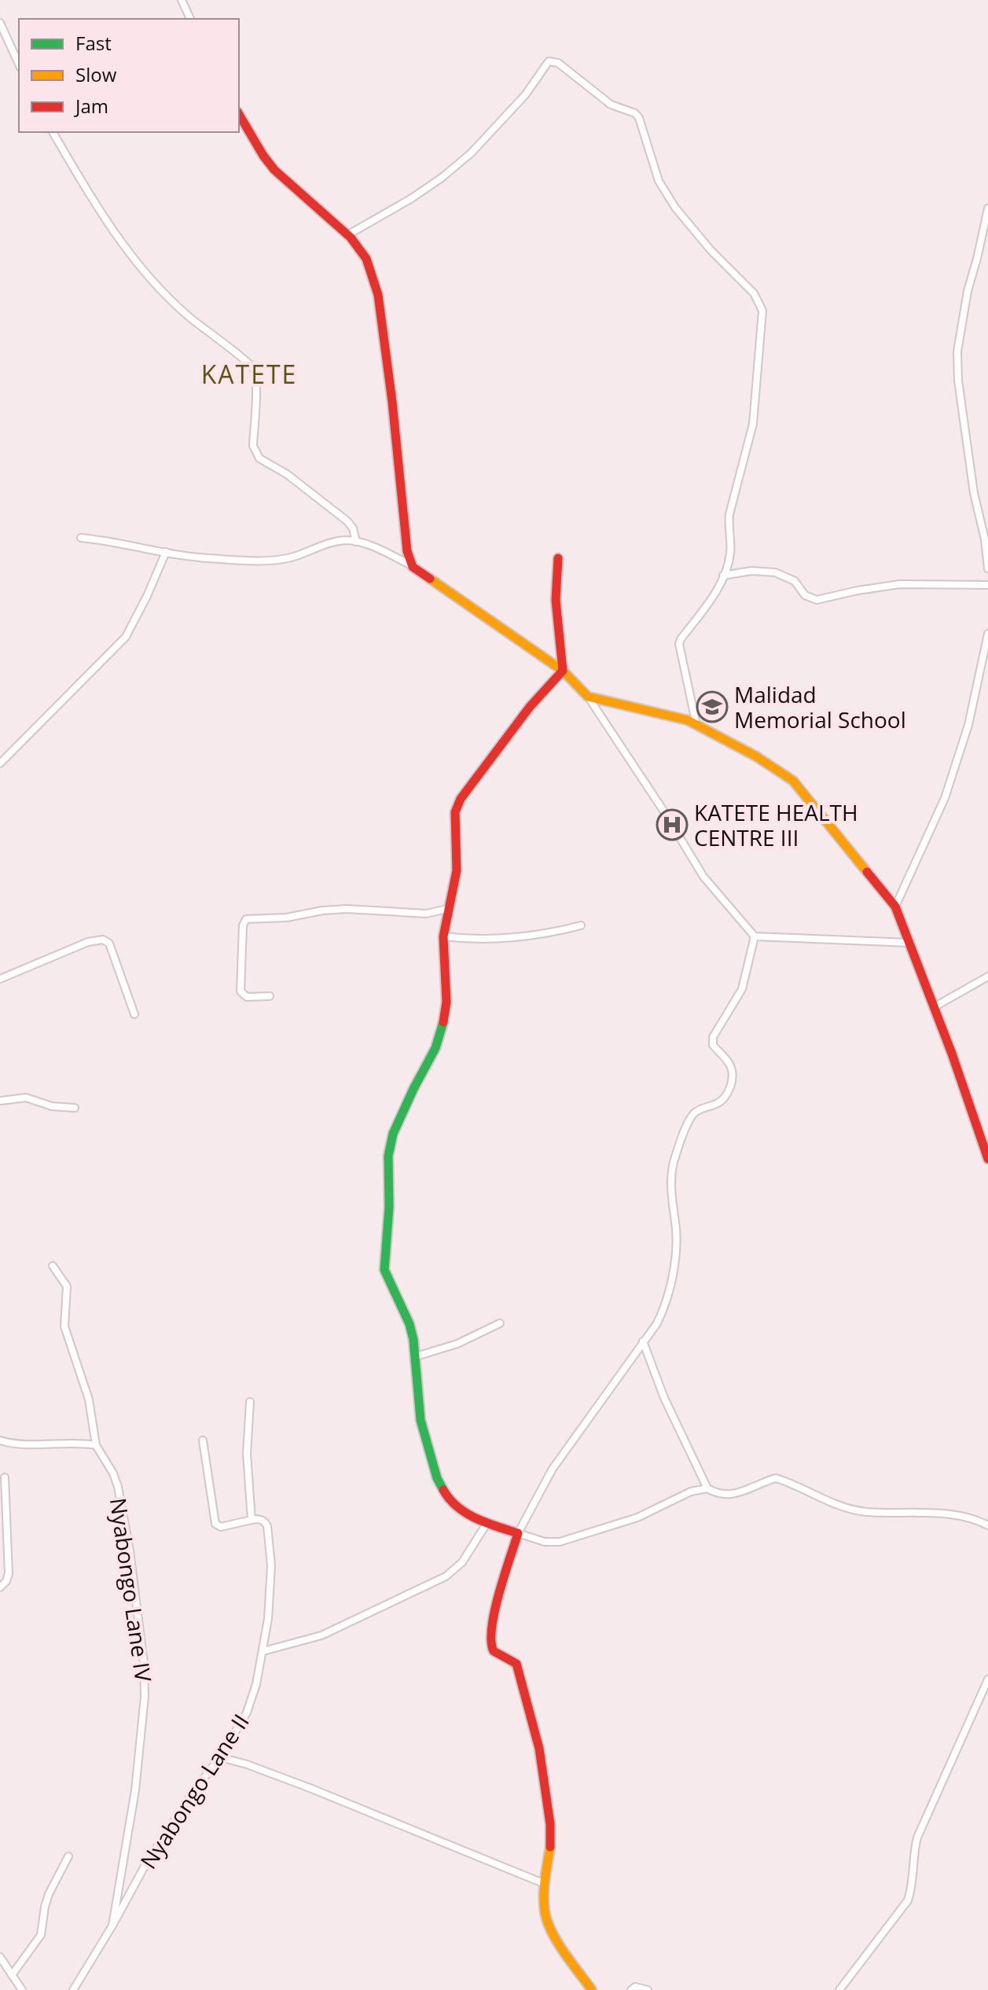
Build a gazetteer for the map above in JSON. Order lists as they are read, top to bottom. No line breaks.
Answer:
{"streets":{"street":["Nyabongo Lane IV","Nyabongo Lane II"]},"crossings":[["Nyabongo Lane IV","Nyabongo Lane II"]],"districts":["KATETE"],"places":{"school or university":["Malidad Memorial School"],"hospital":["KATETE HEALTH CENTRE III"]},"legend":["Fast","Slow","Jam"]}
